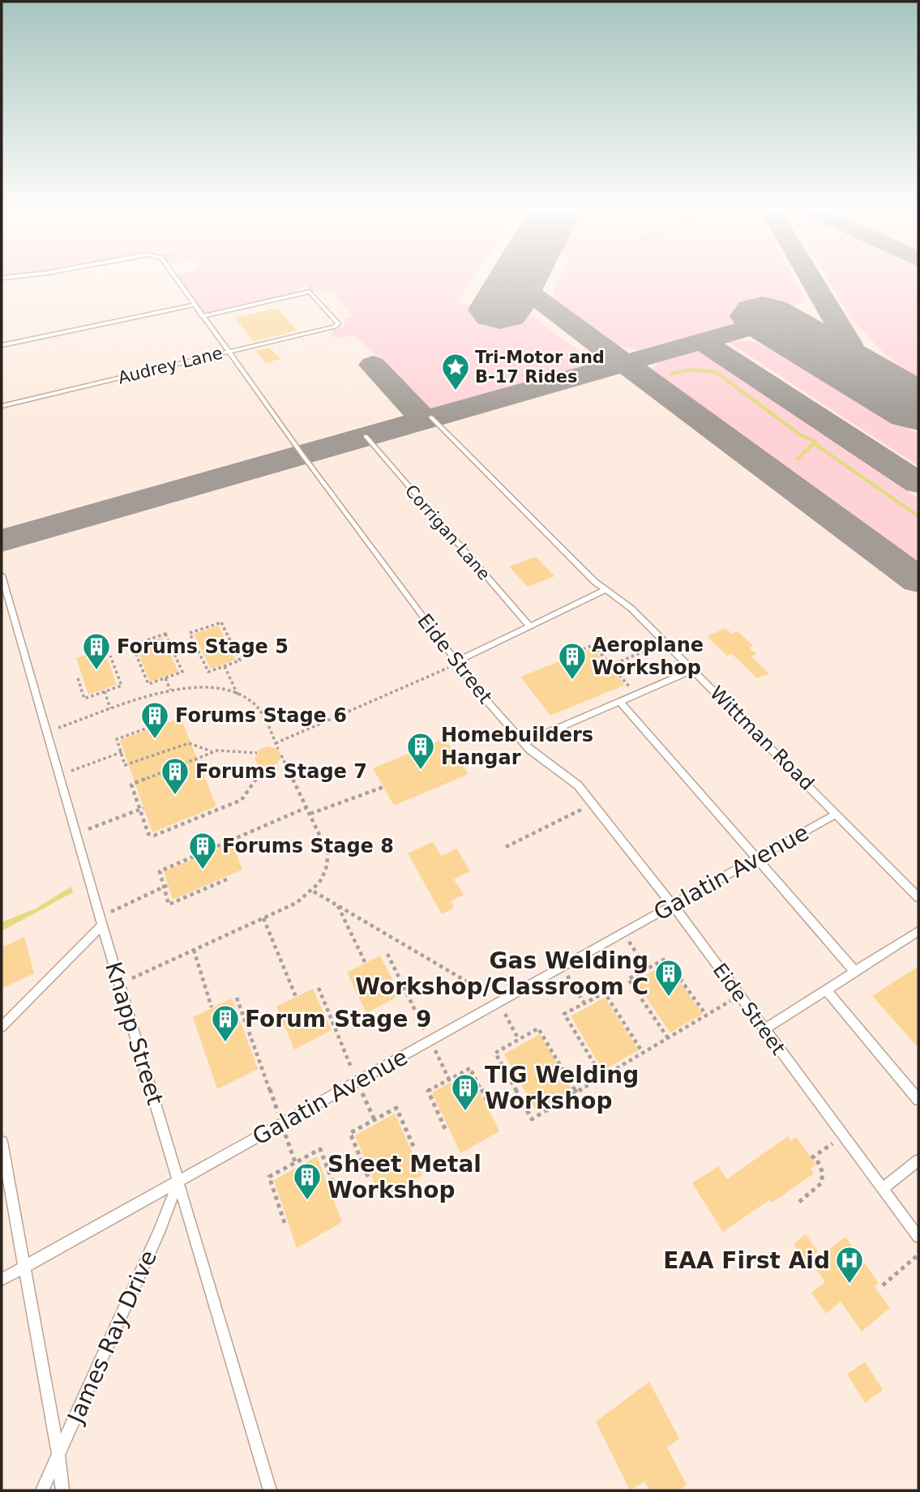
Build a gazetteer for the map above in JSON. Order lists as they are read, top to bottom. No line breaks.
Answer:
{"streets":{"lane":["Audrey Lane","Corrigan Lane","Eide Street","Wittman Road","Galatin Avenue","Knapp Street","James Ray Drive"]},"crossings":[["Audrey Lane","Eide Street"],["Eide Street","Galatin Avenue"],["Wittman Road","Galatin Avenue"],["Galatin Avenue","Knapp Street"],["Galatin Avenue","James Ray Drive"],["Knapp Street","James Ray Drive"]],"places":{"place":["Tri-Motor and B-17 Rides"],"building":["Forums Stage 5","Aeroplane Workshop","Forums Stage 6","Homebuilders Hangar","Forums Stage 7","Forums Stage 8","Gas Welding Workshop/Classroom C","Forum Stage 9","TIG Welding Workshop","Sheet Metal Workshop"],"hospital":["EAA First Aid"]}}
